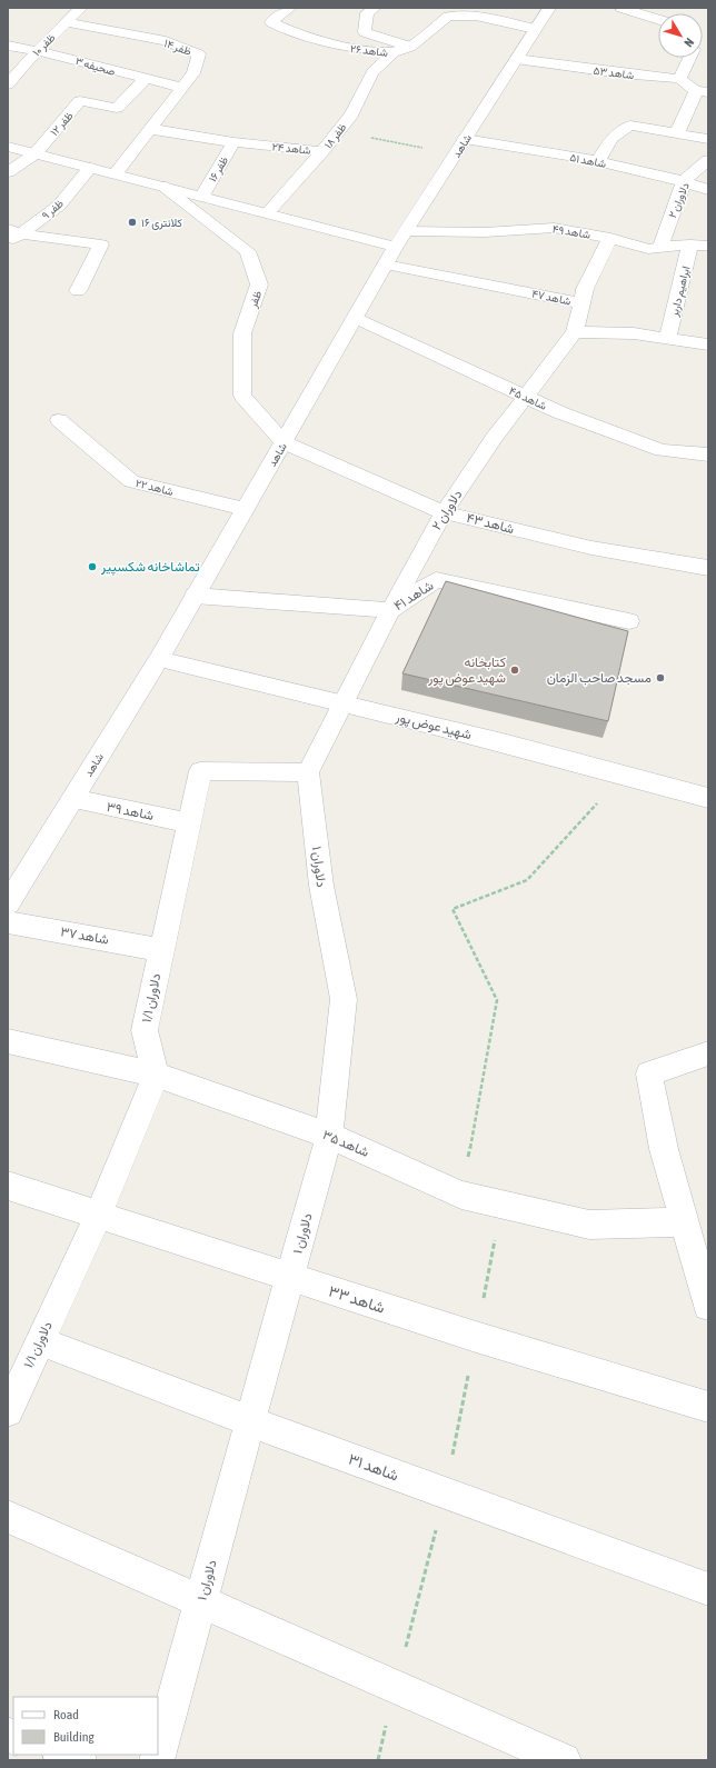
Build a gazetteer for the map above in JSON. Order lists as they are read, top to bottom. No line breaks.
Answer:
{"streets":{"street":["ظفر ۱۰","ظفر ۱۴","شاهد ۲۶","صحیفه ۳","شاهد ۵۳","ظفر ۱۲","ظفر ۱۸","شاهد","شاهد ۲۴","شاهد ۵۱","ظفر ۱۶","دلاوران ۲","ظفر ۹","شاهد ۴۹","ابراهیم داربر","شاهد ۴۷","ظفر","شاهد ۴۵","شاهد ۲۲","شاهد ۴۳","شاهد ۴۱","شهید عوض پور","شاهد ۳۹","دلاوران ۱","شاهد ۳۷","دلاوران ۱/۱","شاهد ۳۵","شاهد ۳۳","شاهد ۳۱"]},"crossings":[["ظفر ۱۰","ظفر ۱۴"],["ظفر ۱۰","صحیفه ۳"],["ظفر ۱۴","صحیفه ۳"],["ظفر ۱۴","شاهد ۲۴"],["ظفر ۱۴","ظفر"],["شاهد ۲۶","ظفر ۱۸"],["شاهد ۲۶","شاهد"],["شاهد ۵۳","شاهد"],["ظفر ۱۲","ظفر"],["ظفر ۱۸","شاهد ۲۴"],["ظفر ۱۸","ظفر"],["شاهد","شاهد ۲۴"],["شاهد","شاهد ۵۱"],["شاهد","شاهد ۴۹"],["شاهد","شاهد ۴۷"],["شاهد","ظفر"],["شاهد","شاهد ۴۵"],["شاهد","شاهد ۲۲"],["شاهد","شاهد ۴۳"],["شاهد","شاهد ۴۱"],["شاهد","شهید عوض پور"],["شاهد","شاهد ۳۹"],["شاهد ۲۴","شاهد ۵۱"],["شاهد ۲۴","ظفر ۱۶"],["شاهد ۵۱","دلاوران ۲"],["ظفر ۱۶","ظفر"],["دلاوران ۲","شاهد ۴۹"],["دلاوران ۲","شاهد ۴۷"],["دلاوران ۲","شاهد ۴۵"],["دلاوران ۲","شاهد ۴۳"],["دلاوران ۲","شاهد ۴۱"],["دلاوران ۲","شهید عوض پور"],["ظفر ۹","ظفر"],["شاهد ۴۹","ابراهیم داربر"],["ظفر","شاهد ۴۳"],["شاهد ۳۹","دلاوران ۱/۱"],["دلاوران ۱","دلاوران ۱/۱"],["دلاوران ۱","شاهد ۳۵"],["دلاوران ۱","شاهد ۳۳"],["دلاوران ۱","شاهد ۳۱"],["شاهد ۳۷","دلاوران ۱/۱"],["دلاوران ۱/۱","شاهد ۳۵"],["دلاوران ۱/۱","شاهد ۳۳"],["دلاوران ۱/۱","شاهد ۳۱"]],"places":["کلانتری ۱۶","تماشاخانه شکسپیر","کتابخانه شهید عوض پور","مسجد صاحب الزمان"],"legend":["Road","Building"],"north":"bottom right"}
